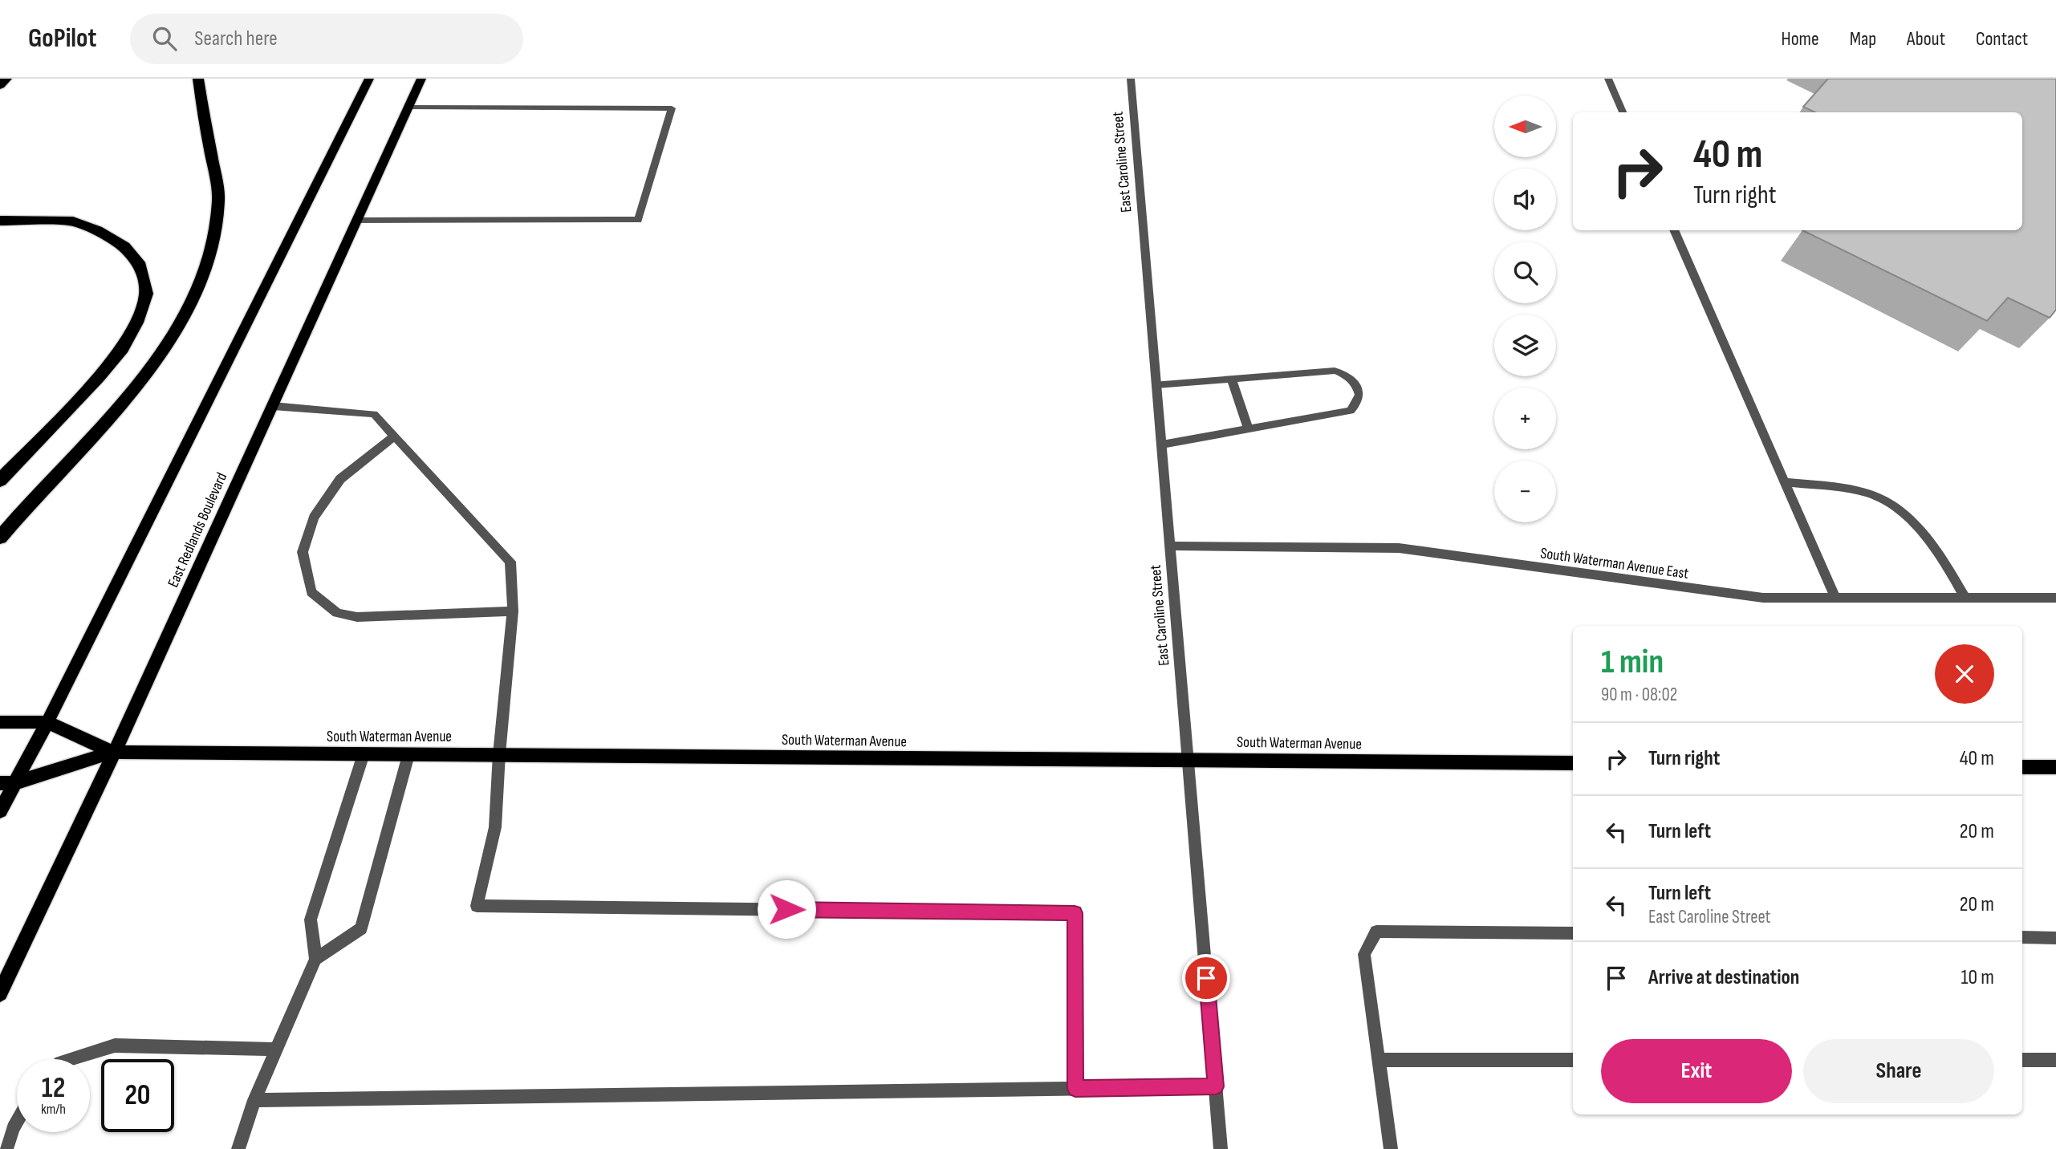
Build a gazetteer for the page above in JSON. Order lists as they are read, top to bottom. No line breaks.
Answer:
{"streets":{"main road":["East Redlands Boulevard","South Waterman Avenue"],"street":["East Caroline Street","South Waterman Avenue East"]},"crossings":[["East Caroline Street","South Waterman Avenue East"],["East Caroline Street","South Waterman Avenue"],["East Redlands Boulevard","South Waterman Avenue"]],"north":"left","page":{"header":"GoPilot","search":"Search here","nav":["Home","Map","About","Contact"],"map_buttons":["+","−"],"turn":["40 m","Turn right"],"heading":["1 min","90 m · 08:02"],"list":[{"name":"Turn right","value":"40 m"},{"name":"Turn left","value":"20 m"},{"name":"Turn left","note":"East Caroline Street","value":"20 m"},{"name":"Arrive at destination","value":"10 m"}],"buttons":["Exit","Share"],"speed":"12 km/h","limit":"20"}}
